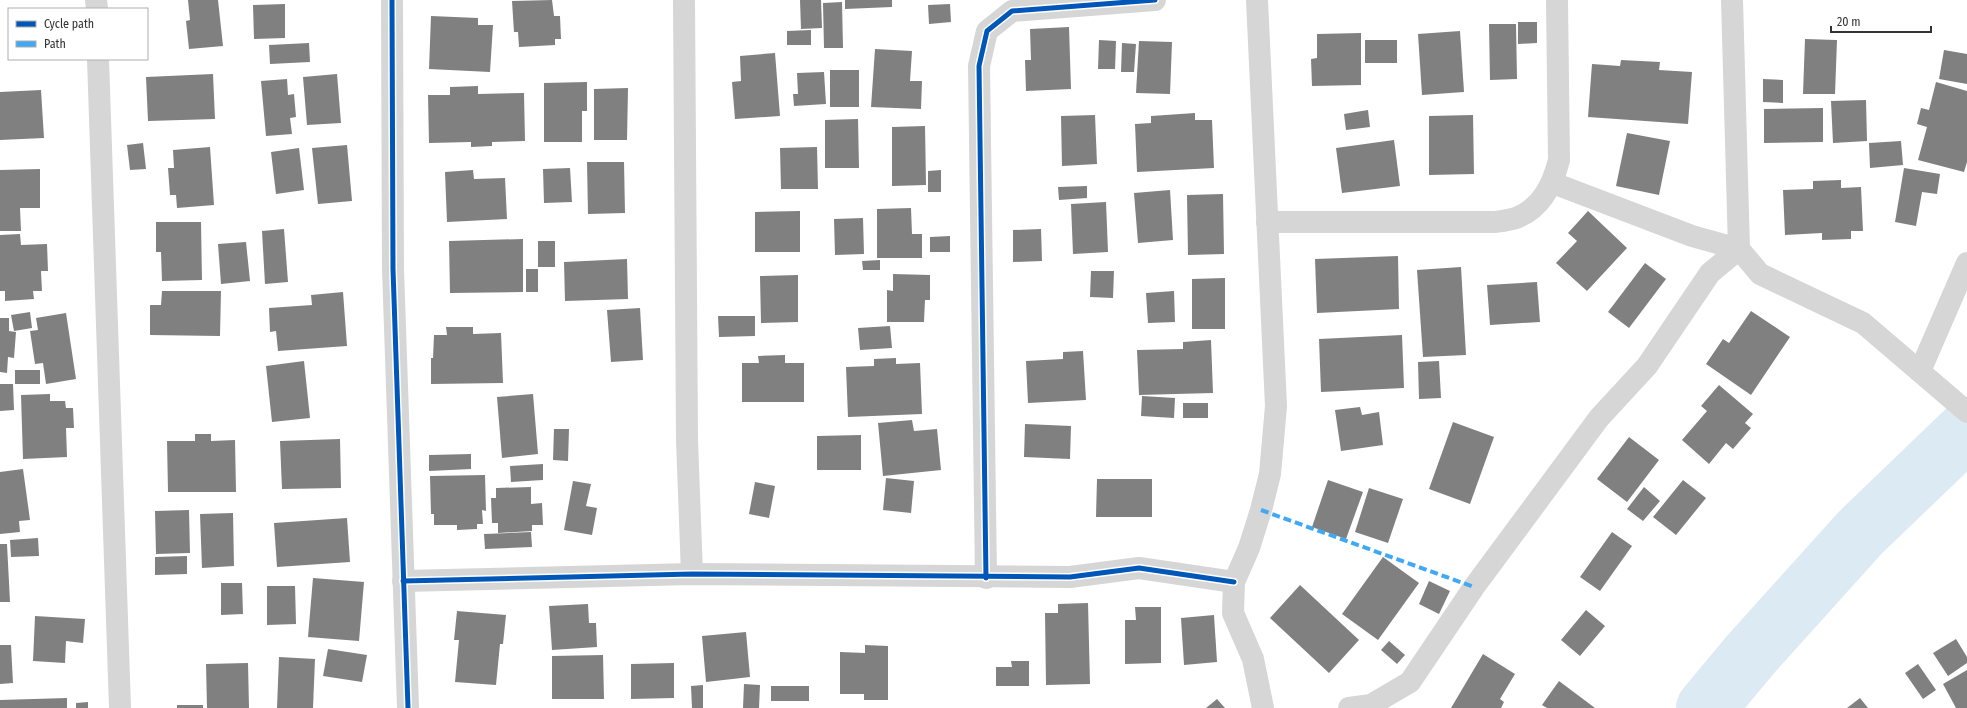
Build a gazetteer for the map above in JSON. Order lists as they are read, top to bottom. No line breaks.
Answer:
{"legend":["Cycle path","Path"],"scale_bar":"20 m"}
